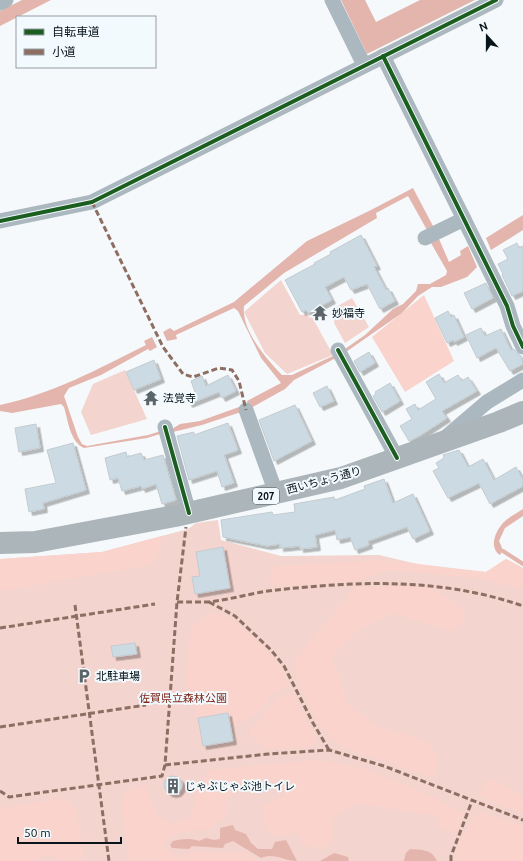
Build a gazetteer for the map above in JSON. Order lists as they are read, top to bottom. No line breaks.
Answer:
{"streets":{"highway":["西いちょう通り","207"]},"parks":["佐賀県立森林公園"],"places":{"temple":["妙福寺","法覚寺"],"parking":["北駐車場"],"building":["じゃぶじゃぶ池トイレ"]},"legend":["自転車道","小道"],"scale_bar":"50 m","north":"top"}
